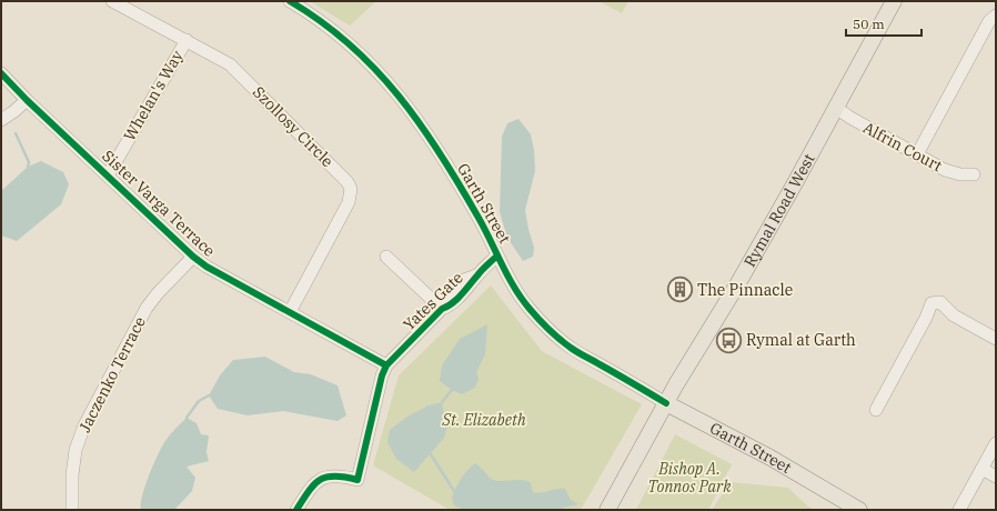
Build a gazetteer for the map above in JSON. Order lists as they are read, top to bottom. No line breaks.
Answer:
{"streets":{"main road":["Garth Street","Rymal Road West"],"street":["Whelan's Way","Szollosy Circle","Alfrin Court","Sister Varga Terrace","Yates Gate","Jaczenko Terrace"]},"crossings":[["Whelan's Way","Szollosy Circle"],["Whelan's Way","Sister Varga Terrace"],["Szollosy Circle","Sister Varga Terrace"],["Alfrin Court","Rymal Road West"],["Sister Varga Terrace","Yates Gate"],["Sister Varga Terrace","Jaczenko Terrace"],["Garth Street","Rymal Road West"],["Garth Street","Yates Gate"]],"parks":["St. Elizabeth","Bishop A. Tonnos Park"],"places":{"building":["The Pinnacle"],"bus stop":["Rymal at Garth"]},"scale_bar":"50 m"}
